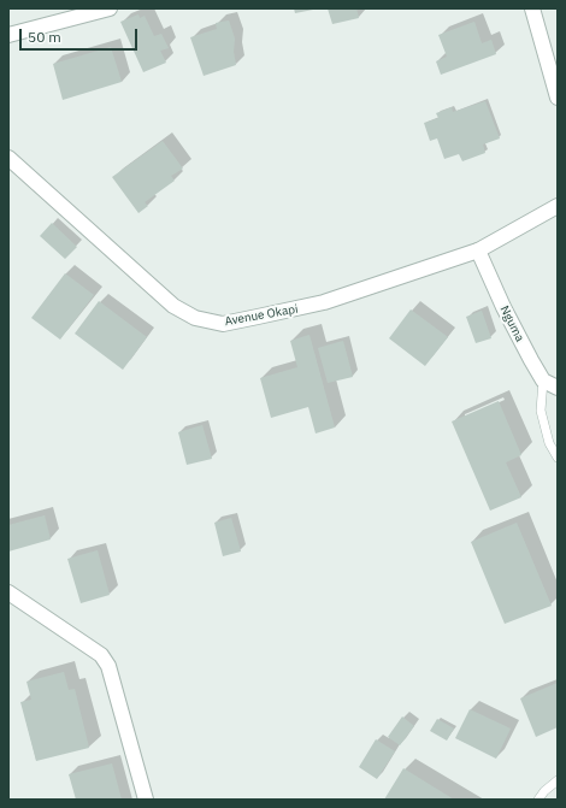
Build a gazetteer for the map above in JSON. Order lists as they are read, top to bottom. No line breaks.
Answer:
{"streets":{"street":["Avenue Okapi","Nguma"]},"crossings":[["Avenue Okapi","Nguma"]],"scale_bar":"50 m"}
